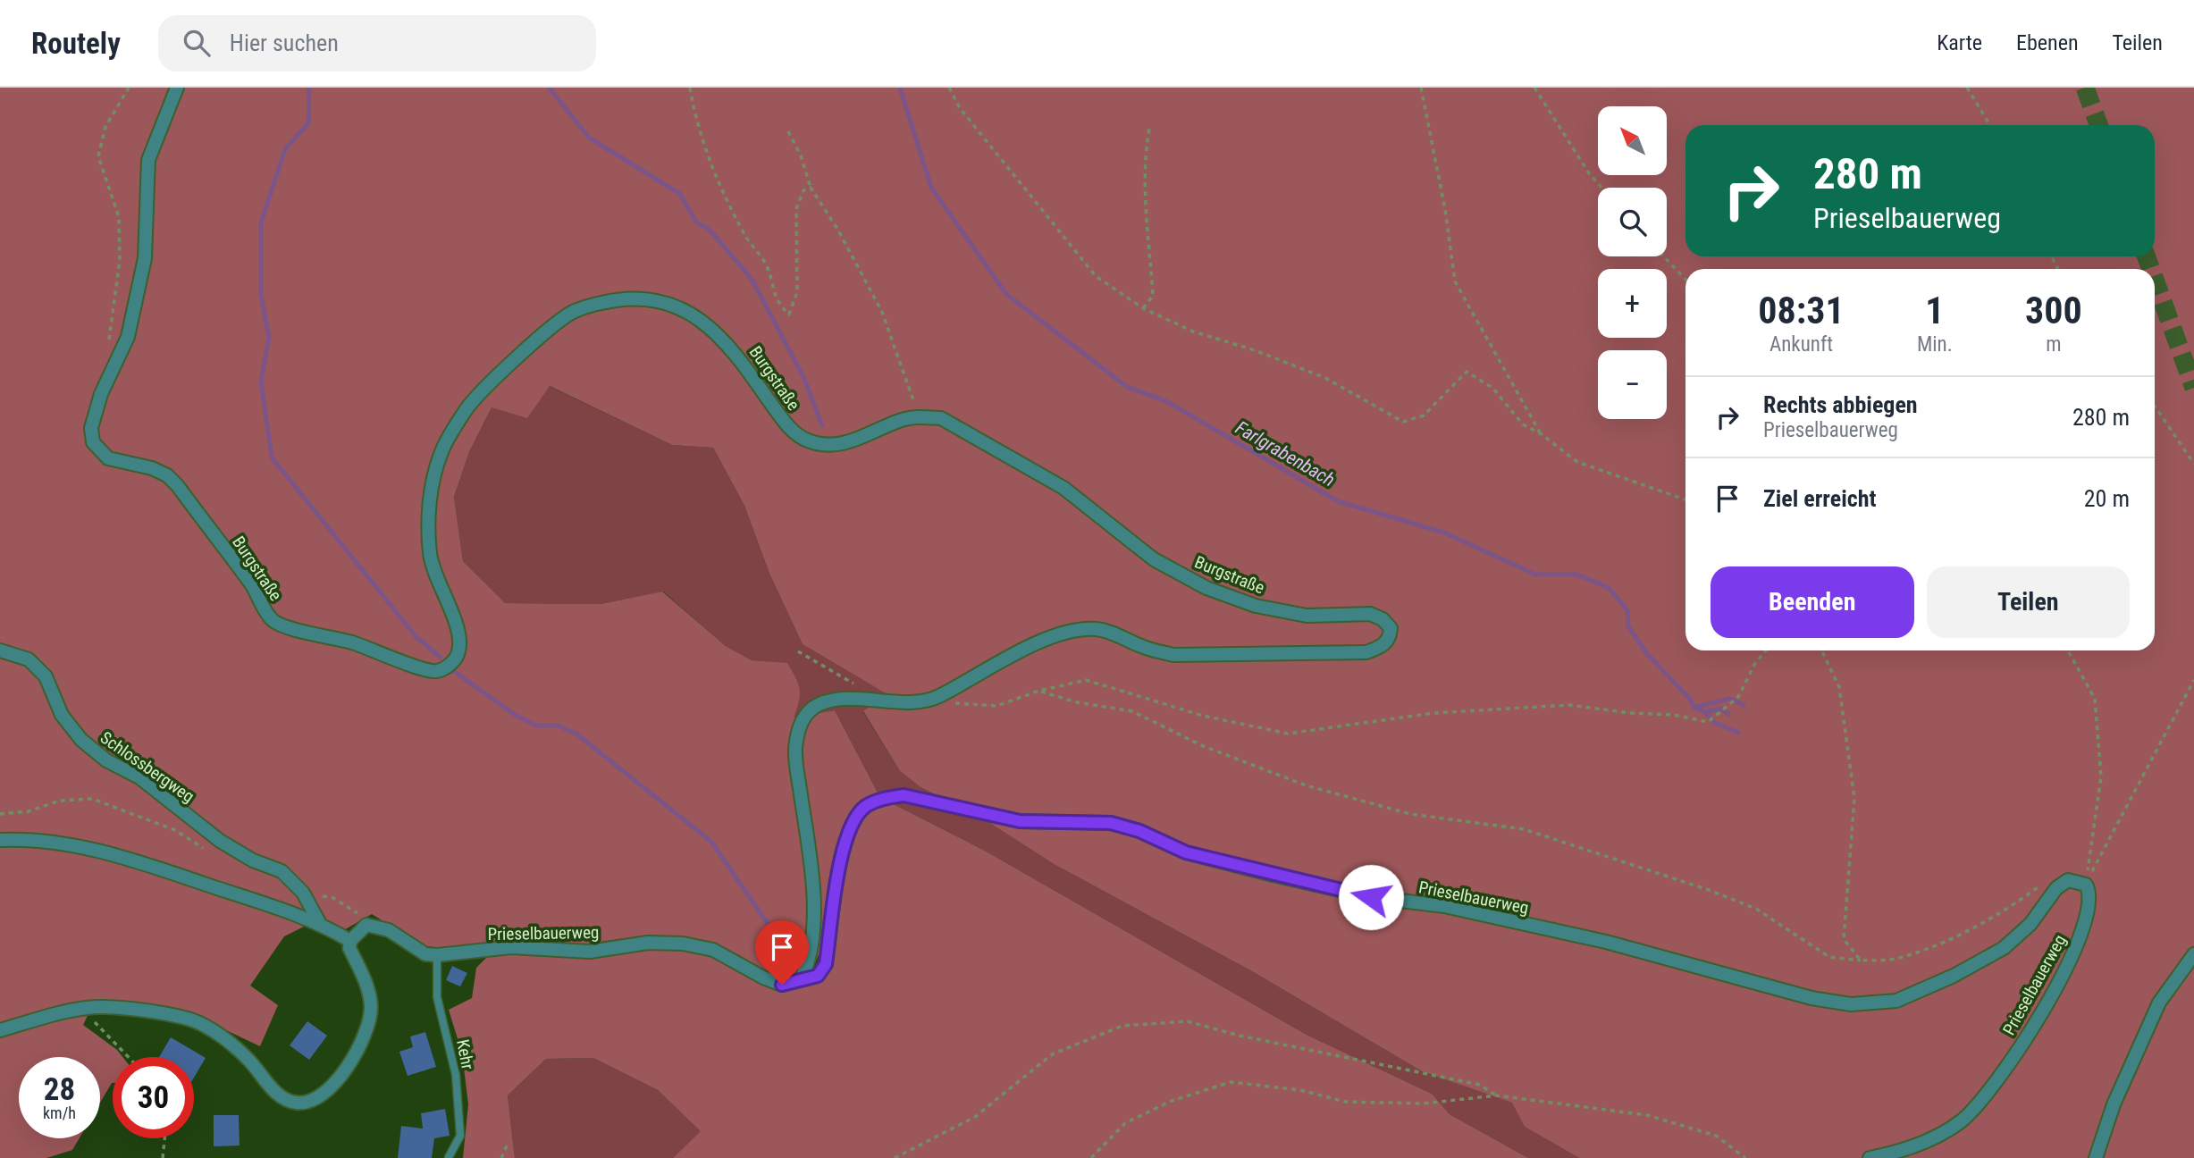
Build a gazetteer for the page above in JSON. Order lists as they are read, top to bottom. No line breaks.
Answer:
{"streets":{"street":["Burgstraße","Schlossbergweg","Prieselbauerweg"],"lane":["Kehr"]},"crossings":[["Burgstraße","Prieselbauerweg"],["Prieselbauerweg","Kehr"]],"water":["Farlgrabenbach"],"north":"top left","page":{"header":"Routely","search":"Hier suchen","nav":["Karte","Ebenen","Teilen"],"map_buttons":["+","−"],"turn":["280 m","Prieselbauerweg"],"eta":["08:31","Ankunft","1","Min.","300","m"],"list":[{"name":"Rechts abbiegen","note":"Prieselbauerweg","value":"280 m"},{"name":"Ziel erreicht","value":"20 m"}],"buttons":["Beenden","Teilen"],"speed":"28 km/h","limit":"30"}}
